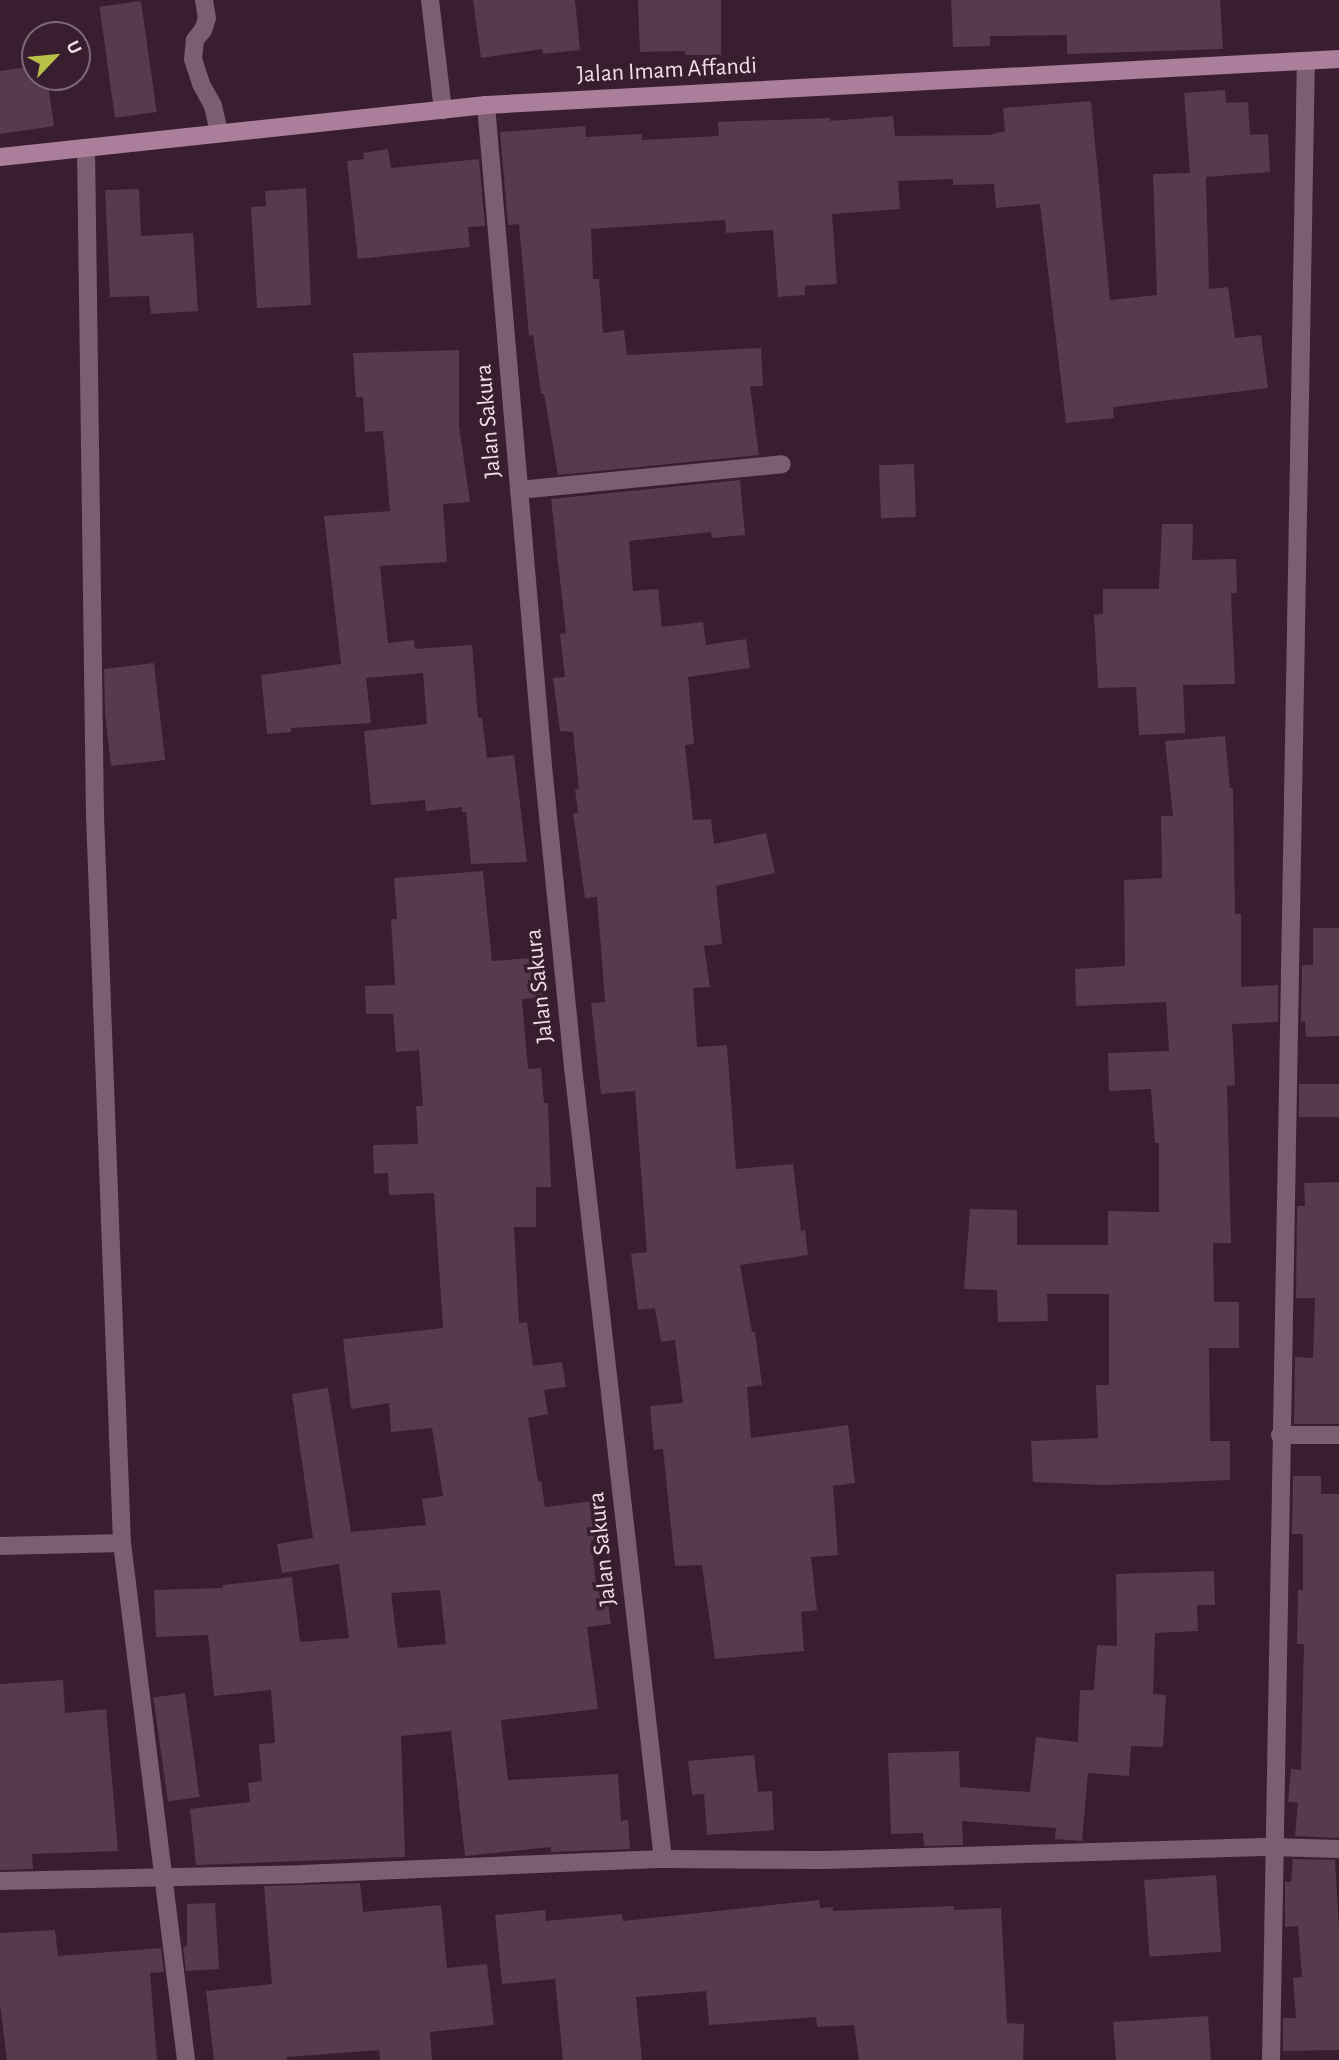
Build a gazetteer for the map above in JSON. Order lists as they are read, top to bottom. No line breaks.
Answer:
{"streets":{"street":["Jalan Imam Affandi","Jalan Sakura"]},"crossings":[["Jalan Imam Affandi","Jalan Sakura"]],"north":"top right"}
